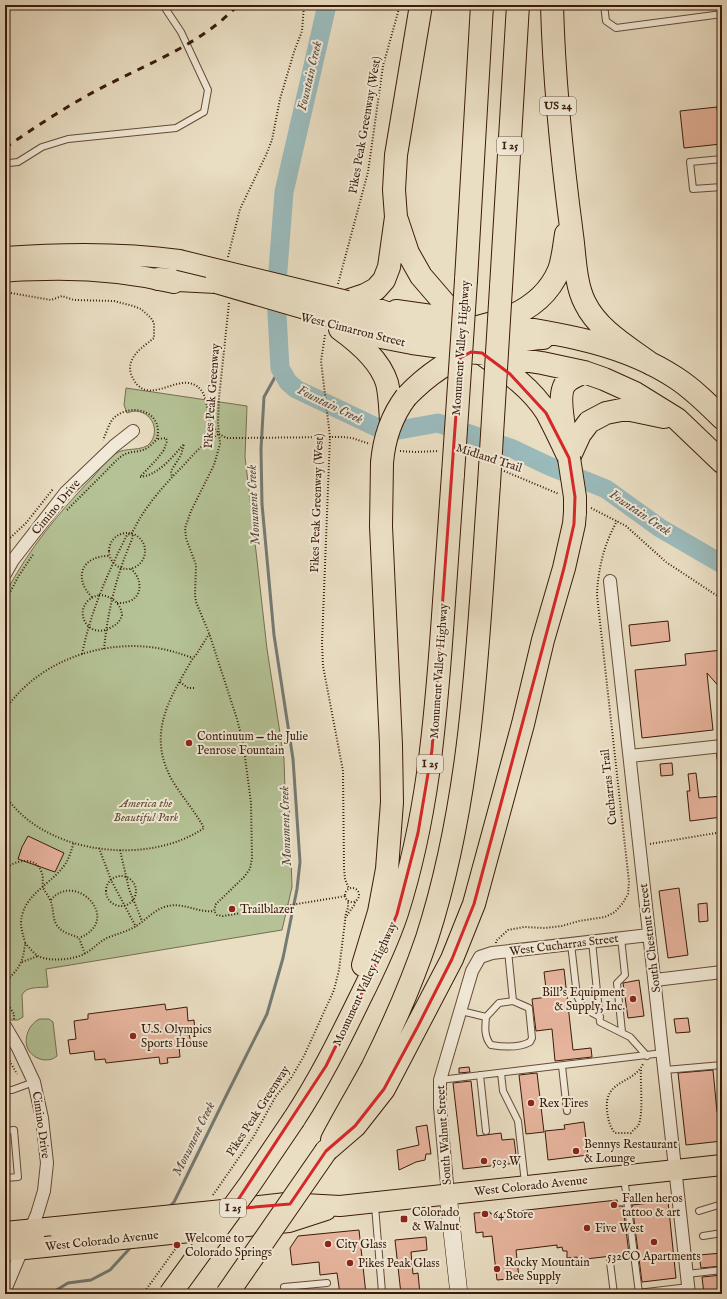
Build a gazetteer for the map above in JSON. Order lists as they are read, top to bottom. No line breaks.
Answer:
{"streets":{"highway":["US 24","I 25","West Cimarron Street","Monument Valley Highway"],"main road":["South Walnut Street","West Colorado Avenue"],"street":["Cimino Drive","South Chestnut Street","West Cucharras Street"],"path":["Pikes Peak Greenway (West)","Pikes Peak Greenway","Midland Trail","Cucharras Trail"]},"crossings":[["US 24","West Cimarron Street"],["Pikes Peak Greenway (West)","West Cimarron Street"],["Pikes Peak Greenway (West)","Pikes Peak Greenway"],["Pikes Peak Greenway (West)","Midland Trail"],["I 25","Midland Trail"],["Pikes Peak Greenway","Midland Trail"],["Pikes Peak Greenway","West Colorado Avenue"],["Midland Trail","Cucharras Trail"],["Cimino Drive","West Colorado Avenue"],["Cucharras Trail","West Cucharras Street"],["South Chestnut Street","West Cucharras Street"],["South Chestnut Street","West Colorado Avenue"],["West Cucharras Street","South Walnut Street"],["South Walnut Street","West Colorado Avenue"]],"water":["Fountain Creek","Monument Creek"],"parks":["America the Beautiful Park"],"places":{"other":["Continuum — the Julie Penrose Fountain","Trailblazer","Bill's Equipment & Supply, Inc.","U.S. Olympics Sports House","Rex Tires","Bennys Restaurant & Lounge","503 W","Fallen heros tattoo & art","64 Store","Five West","532CO Apartments","City Glass","Welcome to Colorado Springs","Pikes Peak Glass","Rocky Mountain Bee Supply"],"transit":["Colorado & Walnut"]}}
